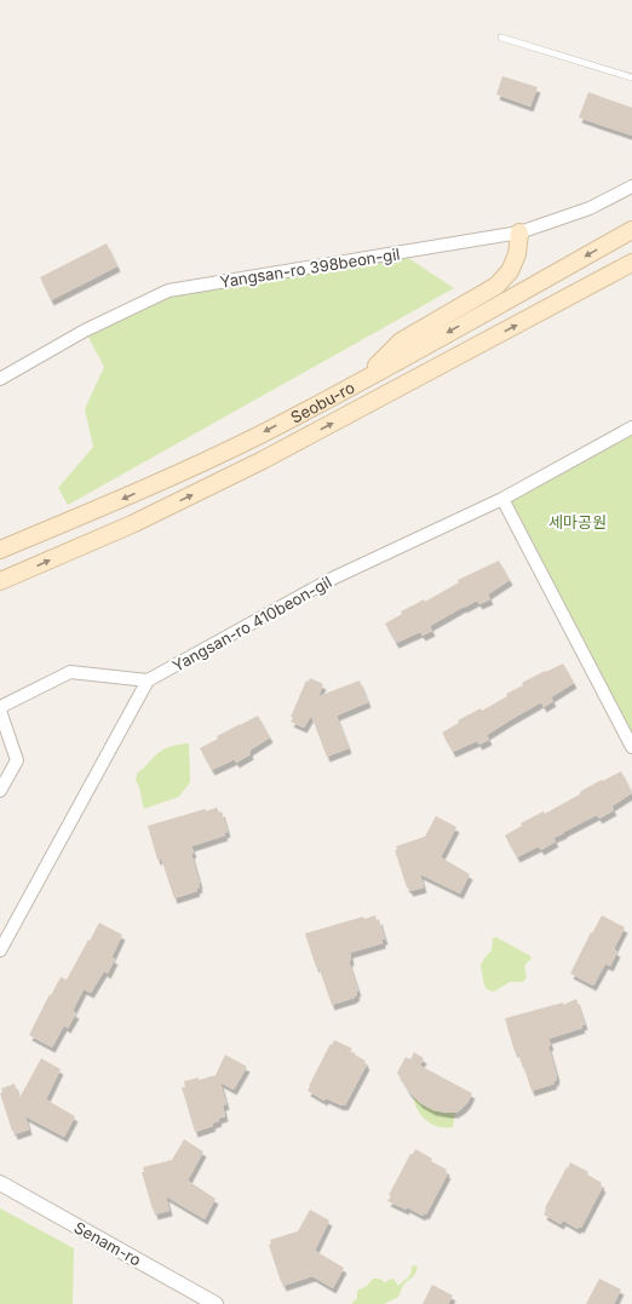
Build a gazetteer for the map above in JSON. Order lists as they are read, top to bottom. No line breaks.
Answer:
{"streets":{"main road":["Seobu-ro"],"street":["Yangsan-ro 398beon-gil","Yangsan-ro 410beon-gil","Senam-ro"]},"parks":["세마공원"]}
